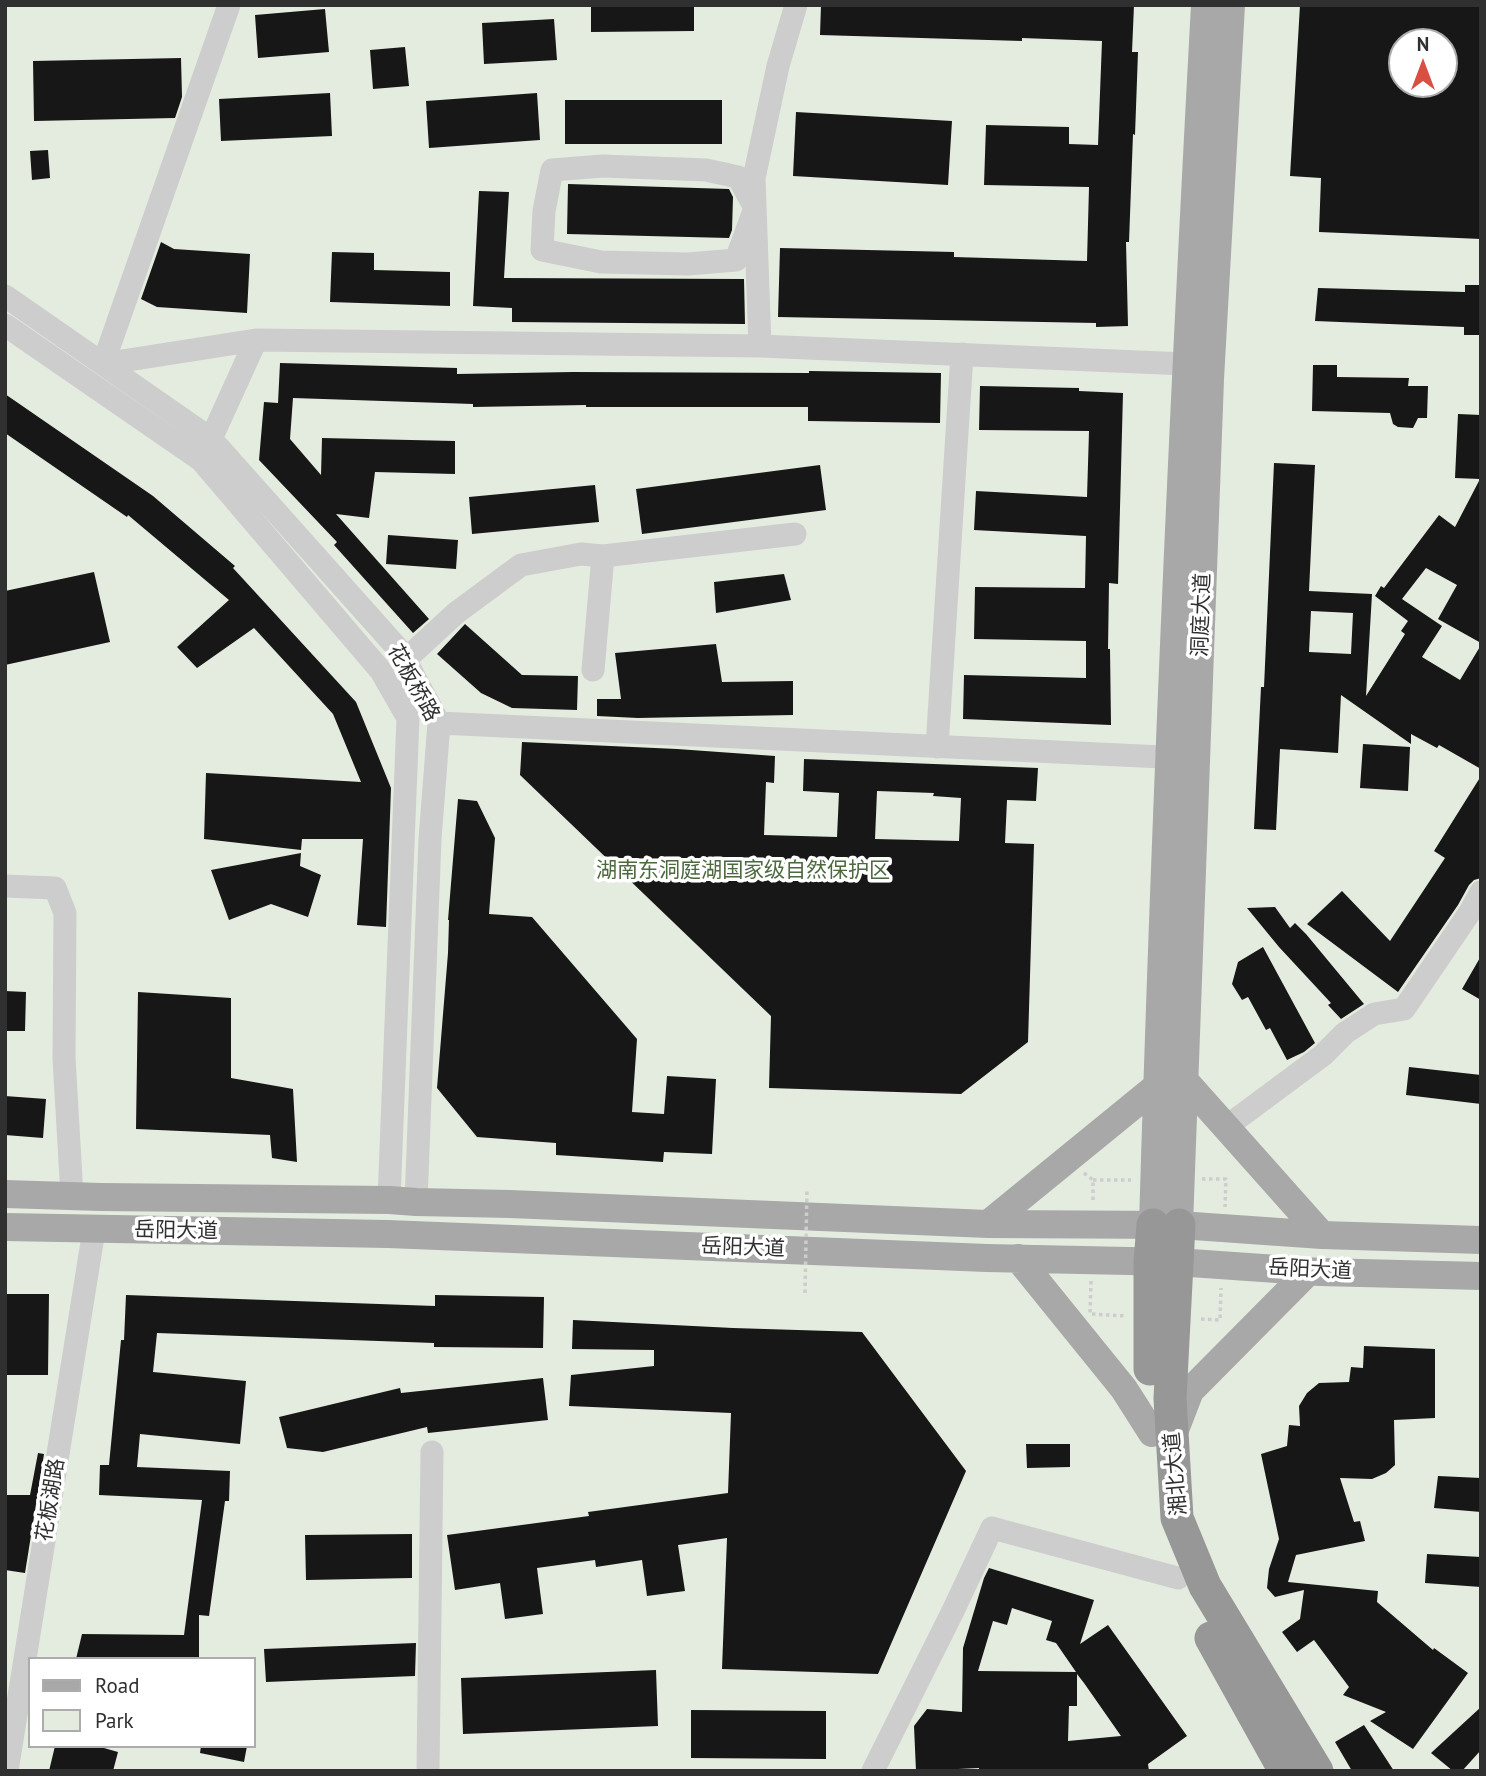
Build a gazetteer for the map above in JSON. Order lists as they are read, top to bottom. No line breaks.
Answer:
{"streets":{"highway":["湘北大道"],"main road":["洞庭大道","岳阳大道"],"street":["花板桥路","花板湖路"]},"crossings":[["洞庭大道","岳阳大道"],["洞庭大道","湘北大道"],["花板桥路","岳阳大道"],["岳阳大道","湘北大道"],["岳阳大道","花板湖路"]],"parks":["湖南东洞庭湖国家级自然保护区"],"legend":["Road","Park"],"north":"top"}
